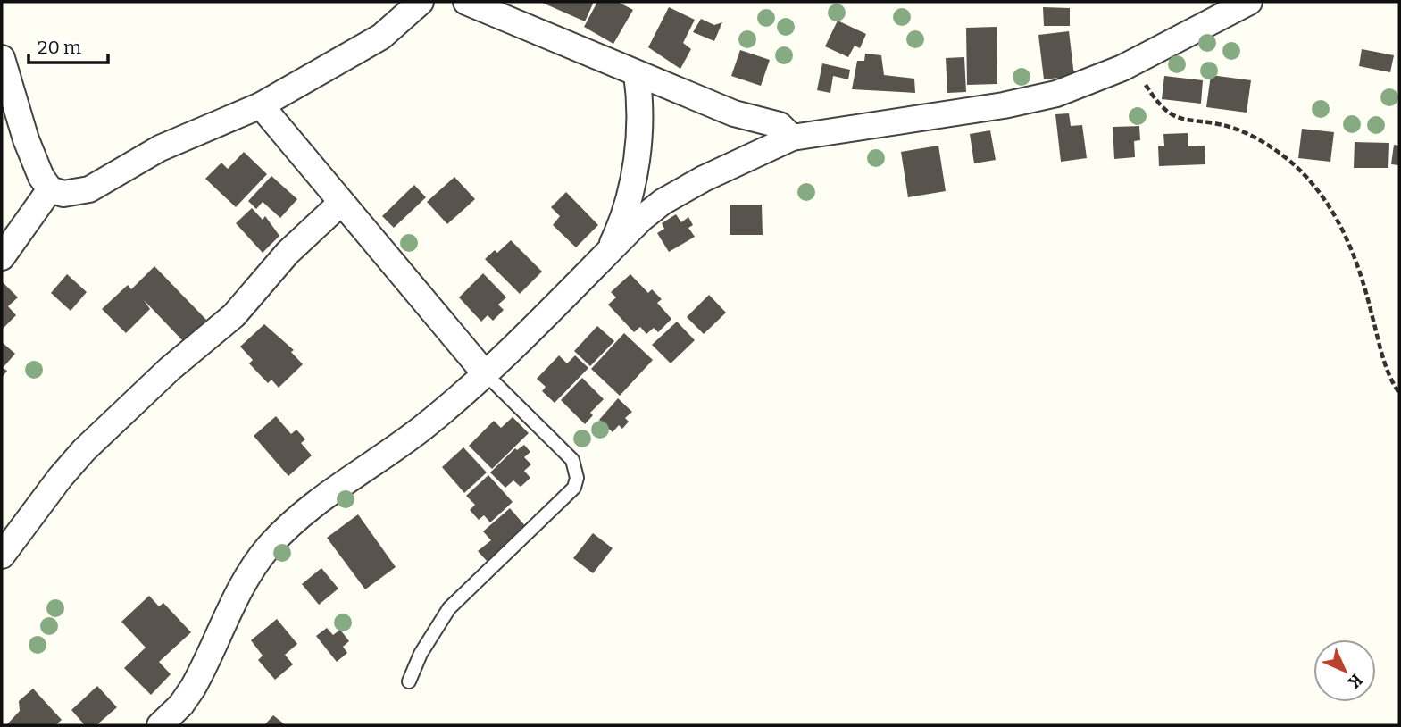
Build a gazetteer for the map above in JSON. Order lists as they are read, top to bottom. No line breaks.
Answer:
{"scale_bar":"20 m","north":"bottom right"}
